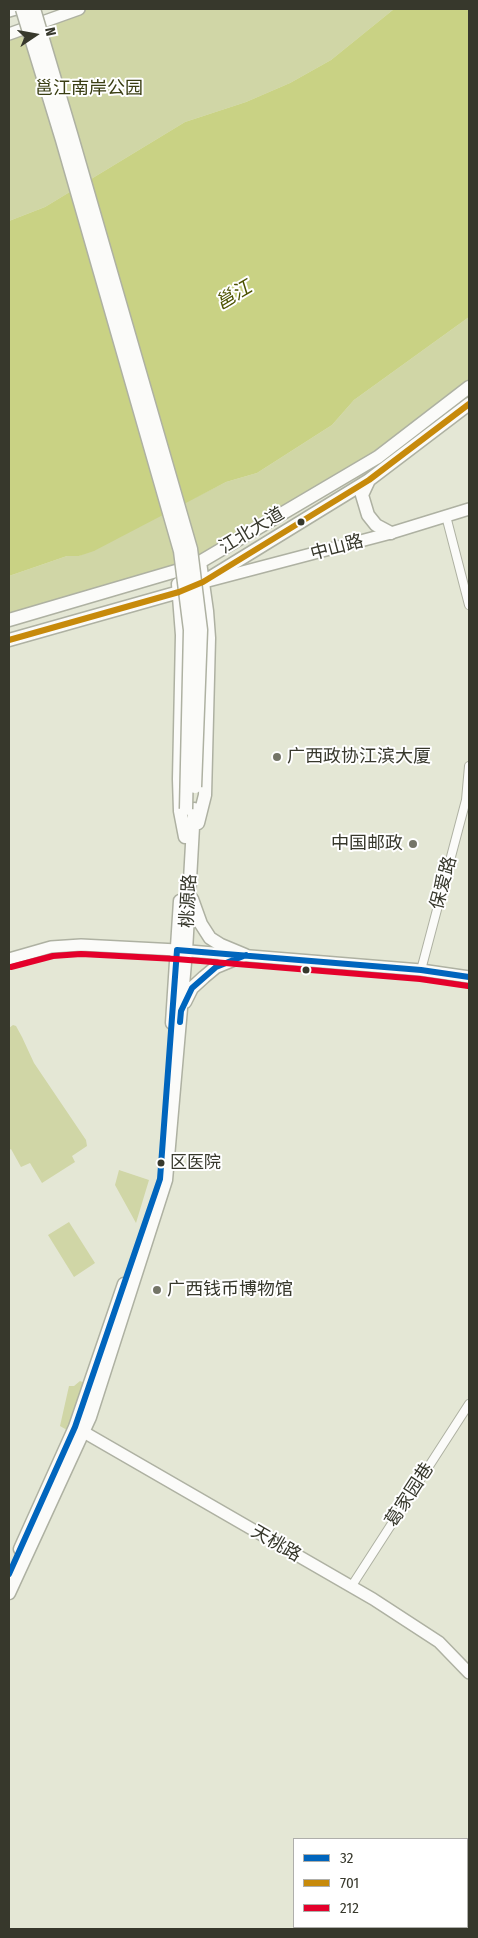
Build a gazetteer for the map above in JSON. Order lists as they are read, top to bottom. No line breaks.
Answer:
{"streets":{"main road":["江北大道","中山路","桃源路","天桃路"],"street":["保爱路","葛家园巷"]},"crossings":[["江北大道","中山路"],["桃源路","天桃路"],["葛家园巷","天桃路"]],"water":["邕江"],"parks":["邕江南岸公园"],"places":["广西政协江滨大厦","中国邮政","区医院","广西钱币博物馆"],"lines":["transit line 701","transit line 32","transit line 212"],"legend":["32","701","212"],"north":"right"}
